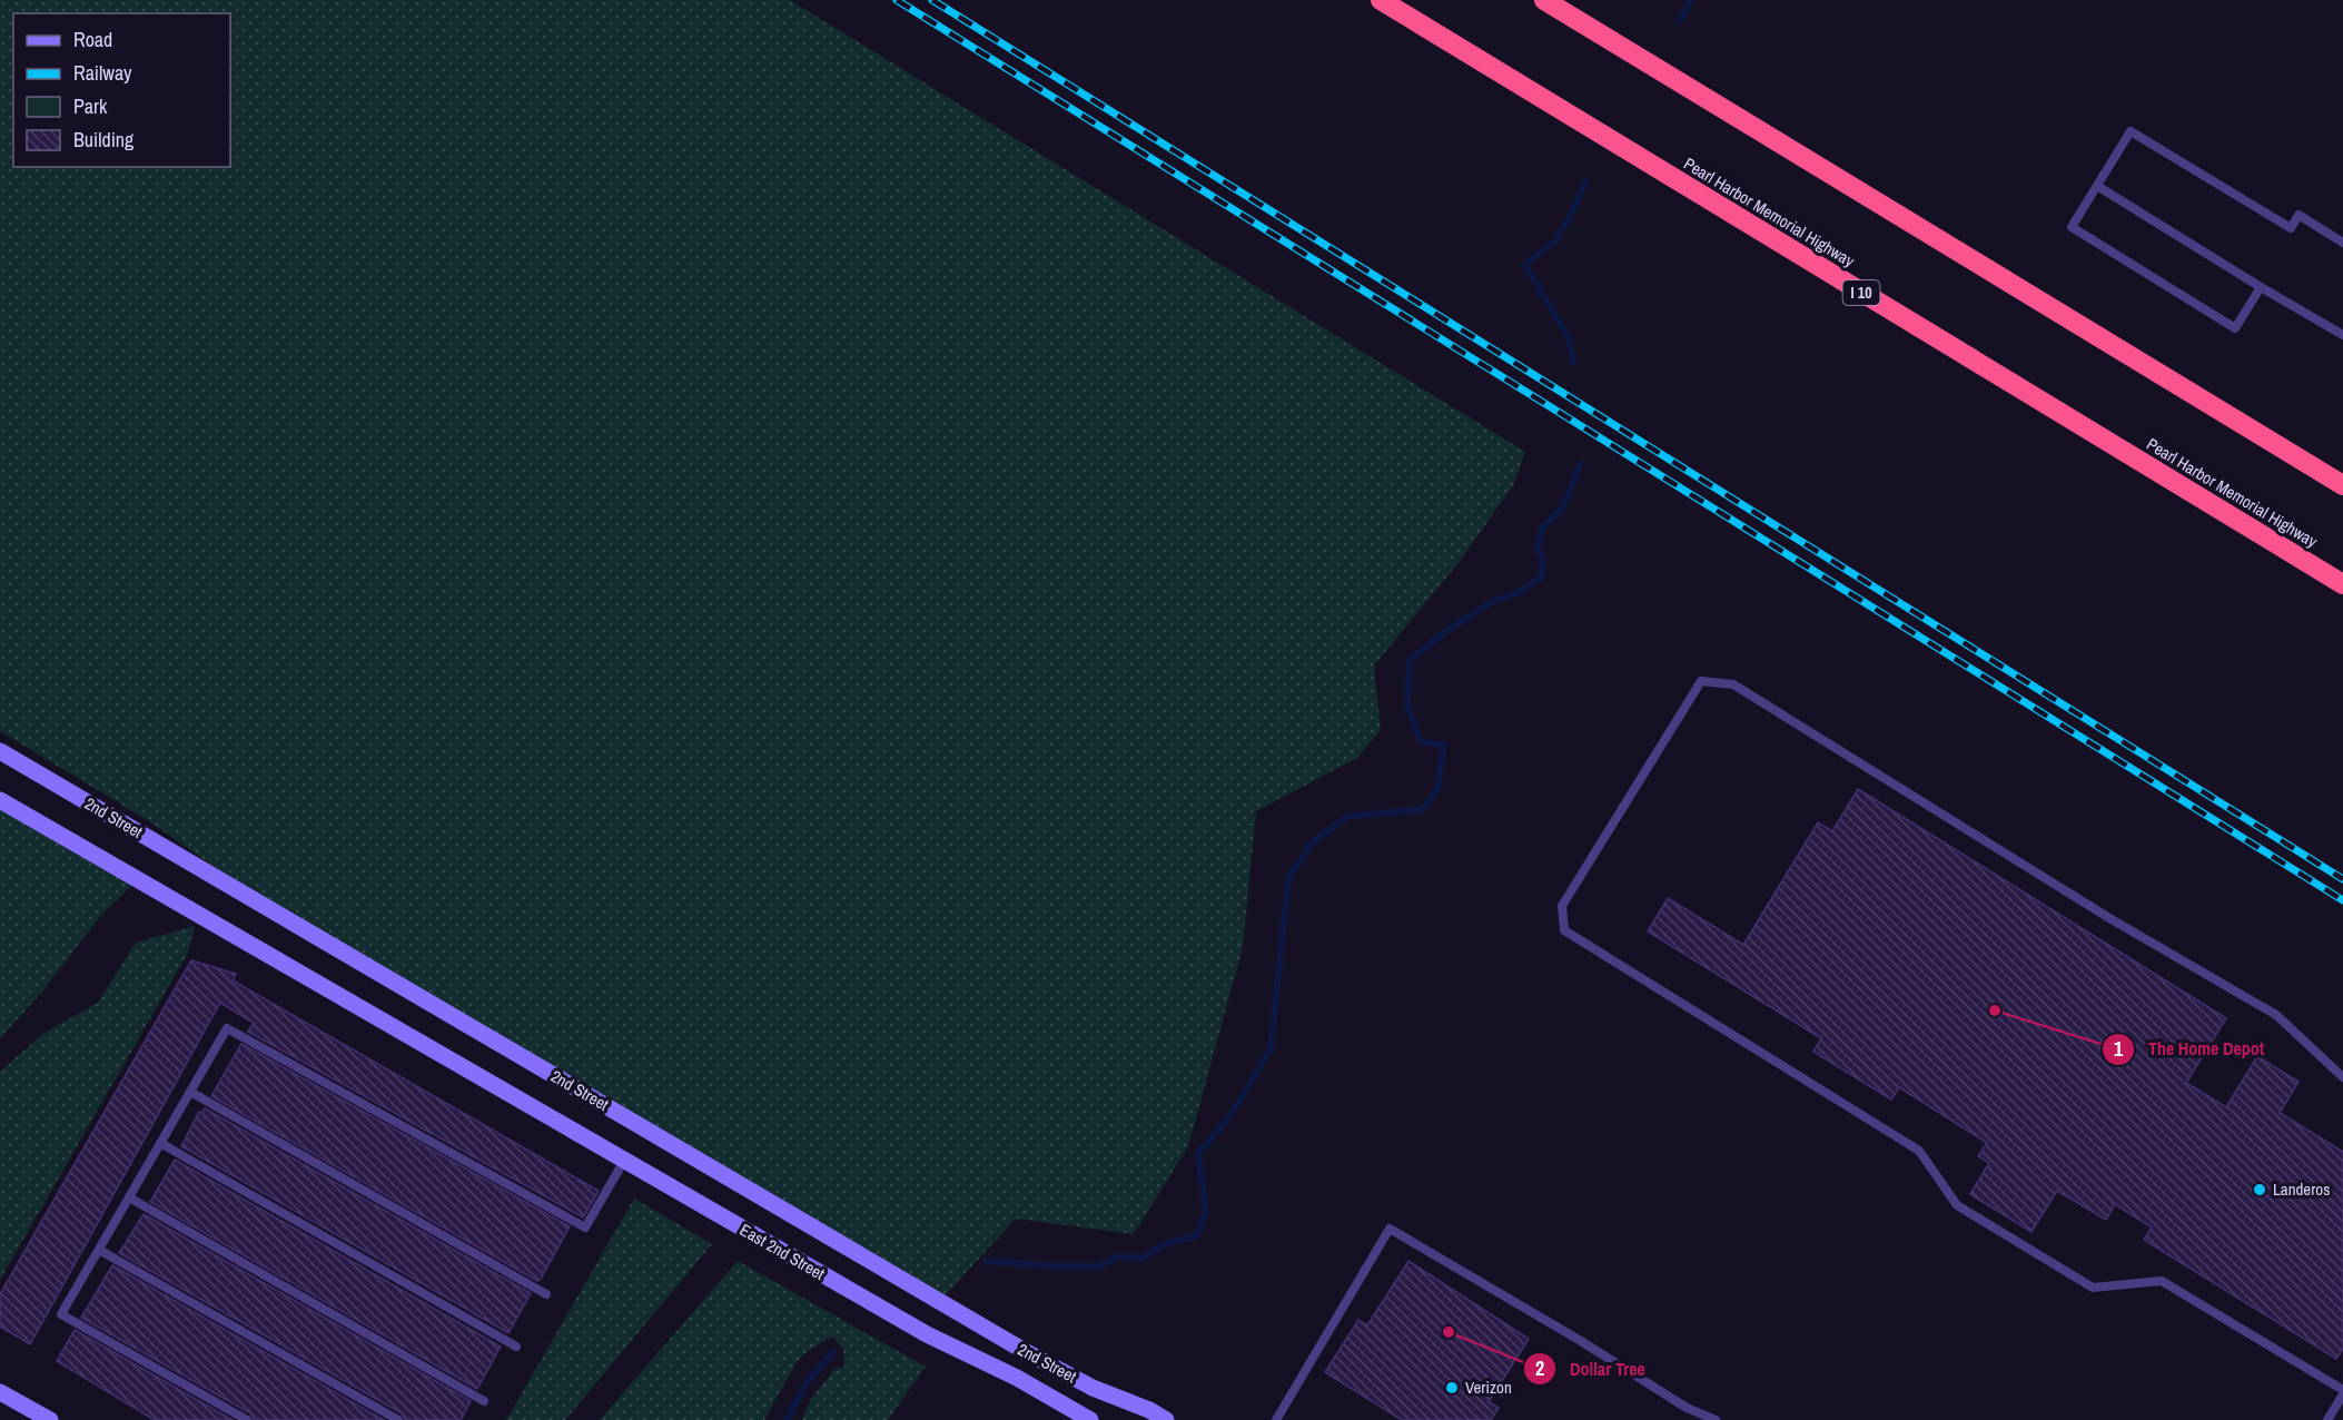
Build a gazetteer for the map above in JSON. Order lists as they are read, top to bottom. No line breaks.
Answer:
{"streets":{"highway":["Pearl Harbor Memorial Highway","I 10"],"street":["2nd Street","East 2nd Street"]},"crossings":[["2nd Street","East 2nd Street"]],"places":["The Home Depot","Landeros","Dollar Tree","Verizon"],"legend":["Road","Railway","Park","Building"]}
